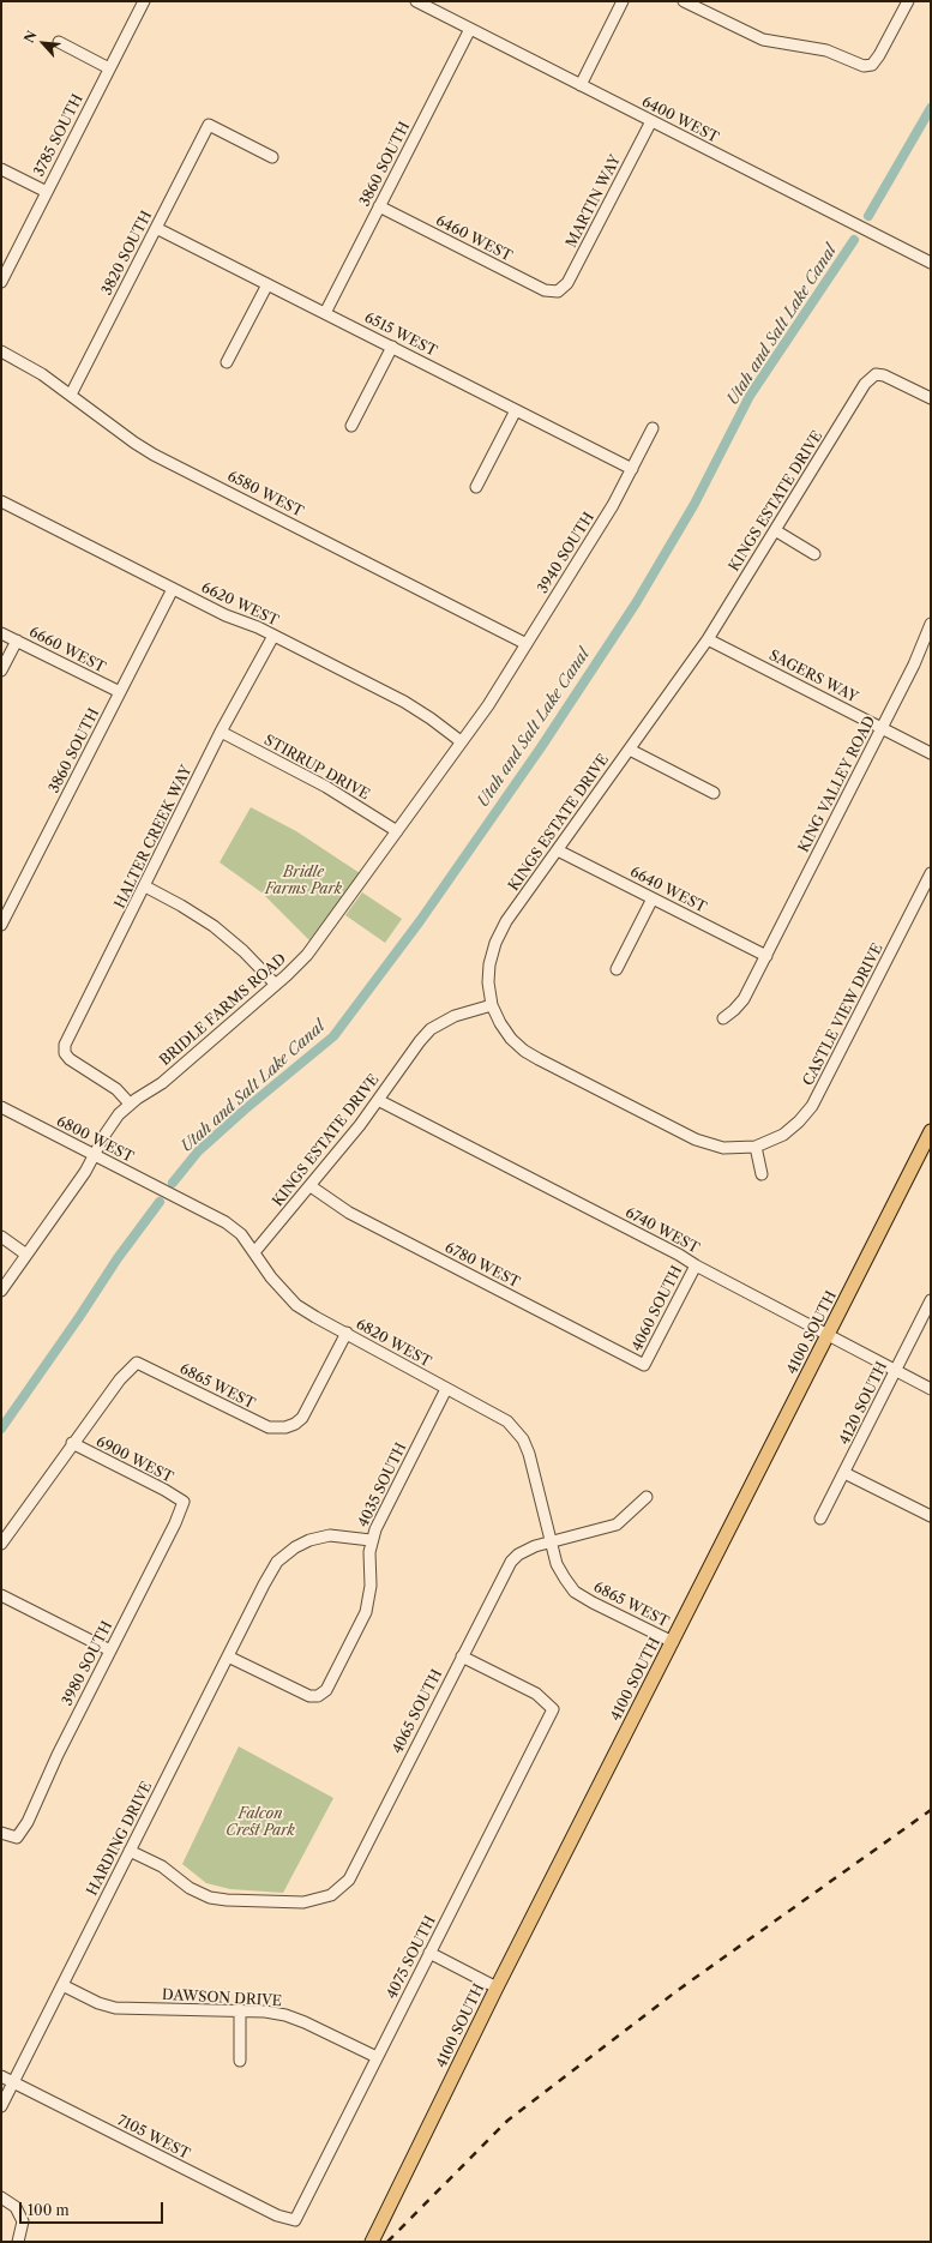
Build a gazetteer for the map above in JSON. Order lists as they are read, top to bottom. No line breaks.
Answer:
{"streets":{"main road":["4100 SOUTH"],"street":["6400 WEST","3785 SOUTH","3860 SOUTH","MARTIN WAY","6460 WEST","3820 SOUTH","6515 WEST","6580 WEST","KINGS ESTATE DRIVE","3940 SOUTH","6620 WEST","6660 WEST","SAGERS WAY","STIRRUP DRIVE","KING VALLEY ROAD","HALTER CREEK WAY","6640 WEST","BRIDLE FARMS ROAD","CASTLE VIEW DRIVE","6800 WEST","6740 WEST","6780 WEST","4060 SOUTH","6820 WEST","6865 WEST","4120 SOUTH","6900 WEST","4035 SOUTH","3980 SOUTH","4065 SOUTH","HARDING DRIVE","4075 SOUTH","DAWSON DRIVE","7105 WEST"]},"crossings":[["6400 WEST","3860 SOUTH"],["6400 WEST","MARTIN WAY"],["3860 SOUTH","6460 WEST"],["3860 SOUTH","6515 WEST"],["3860 SOUTH","6620 WEST"],["3860 SOUTH","6660 WEST"],["MARTIN WAY","6460 WEST"],["3820 SOUTH","6515 WEST"],["3820 SOUTH","6580 WEST"],["6515 WEST","3940 SOUTH"],["6580 WEST","3940 SOUTH"],["KINGS ESTATE DRIVE","SAGERS WAY"],["KINGS ESTATE DRIVE","6640 WEST"],["KINGS ESTATE DRIVE","CASTLE VIEW DRIVE"],["KINGS ESTATE DRIVE","6740 WEST"],["KINGS ESTATE DRIVE","6780 WEST"],["KINGS ESTATE DRIVE","6820 WEST"],["3940 SOUTH","BRIDLE FARMS ROAD"],["6620 WEST","HALTER CREEK WAY"],["6620 WEST","BRIDLE FARMS ROAD"],["SAGERS WAY","KING VALLEY ROAD"],["STIRRUP DRIVE","HALTER CREEK WAY"],["STIRRUP DRIVE","BRIDLE FARMS ROAD"],["KING VALLEY ROAD","6640 WEST"],["HALTER CREEK WAY","BRIDLE FARMS ROAD"],["BRIDLE FARMS ROAD","6800 WEST"],["6800 WEST","6820 WEST"],["6740 WEST","4060 SOUTH"],["6740 WEST","4100 SOUTH"],["6740 WEST","4120 SOUTH"],["6780 WEST","4060 SOUTH"],["4100 SOUTH","6865 WEST"],["6820 WEST","6865 WEST"],["6820 WEST","4035 SOUTH"],["6820 WEST","4065 SOUTH"],["6865 WEST","6900 WEST"],["6865 WEST","4065 SOUTH"],["6900 WEST","3980 SOUTH"],["4035 SOUTH","HARDING DRIVE"],["4065 SOUTH","HARDING DRIVE"],["4065 SOUTH","4075 SOUTH"],["HARDING DRIVE","DAWSON DRIVE"],["HARDING DRIVE","7105 WEST"],["4075 SOUTH","DAWSON DRIVE"],["4075 SOUTH","7105 WEST"]],"water":["Utah and Salt Lake Canal"],"parks":["Bridle Farms Park","Falcon Crest Park"],"scale_bar":"100 m","north":"top left"}
